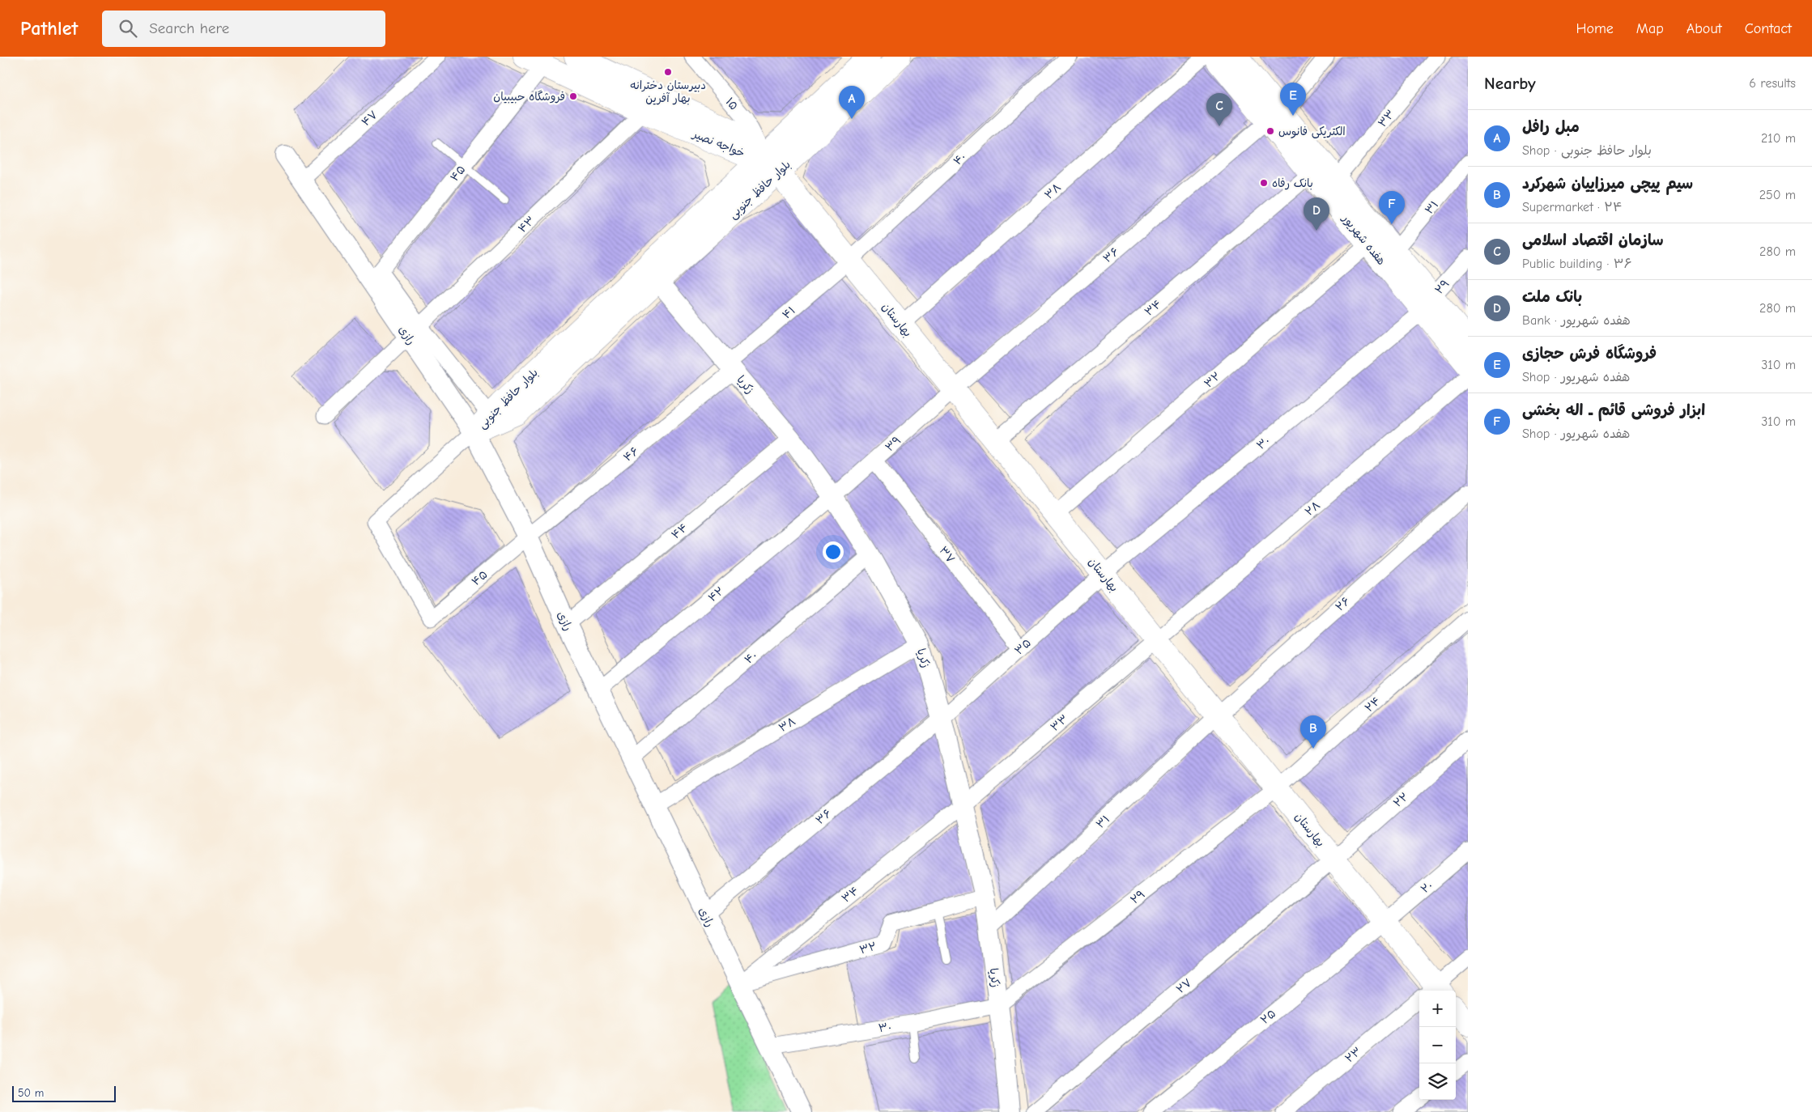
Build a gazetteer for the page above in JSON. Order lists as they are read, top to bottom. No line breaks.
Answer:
{"streets":{"main road":["خواجه نصیر","بلوار حافظ جنوبی","هفده شهریور","بهارستان"],"street":["۱۵","۴۷","۳۳","۴۰","۴۵","۳۸","۳۱","۴۳","۳۶","۲۹","۳۴","۴۱","رازی","۳۲","زکریا","۳۰","۳۹","۴۶","۲۸","۴۴","۳۷","۴۲","۲۶","۳۵","۲۴","۲۲","۲۰","۲۷","۲۵","۲۳"]},"crossings":[["۱۵","خواجه نصیر"],["۱۵","بلوار حافظ جنوبی"],["۱۵","بهارستان"],["۴۷","رازی"],["۳۳","هفده شهریور"],["۳۳","۳۴"],["۳۳","بهارستان"],["۳۳","زکریا"],["۳۳","۲۸"],["خواجه نصیر","۴۵"],["خواجه نصیر","بلوار حافظ جنوبی"],["خواجه نصیر","۴۳"],["خواجه نصیر","بهارستان"],["۴۰","۴۱"],["۴۰","بهارستان"],["۴۰","رازی"],["۴۰","زکریا"],["۴۵","بلوار حافظ جنوبی"],["۴۵","رازی"],["۴۵","۴۶"],["بلوار حافظ جنوبی","بهارستان"],["بلوار حافظ جنوبی","رازی"],["بلوار حافظ جنوبی","زکریا"],["۳۸","بهارستان"],["۳۸","رازی"],["۳۸","زکریا"],["۳۱","هفده شهریور"],["۳۱","بهارستان"],["۳۱","زکریا"],["۳۱","۲۶"],["۴۳","رازی"],["هفده شهریور","۳۶"],["هفده شهریور","۲۹"],["هفده شهریور","۳۴"],["هفده شهریور","۳۲"],["هفده شهریور","۳۰"],["۳۶","بهارستان"],["۳۶","رازی"],["۳۶","زکریا"],["۳۶","۳۹"],["۳۶","۳۵"],["۲۹","بهارستان"],["۲۹","زکریا"],["۲۹","۳۰"],["۲۹","۲۴"],["۳۴","بهارستان"],["۳۴","رازی"],["۳۴","۳۲"],["۳۴","زکریا"],["۴۱","بهارستان"],["۴۱","زکریا"],["۴۱","۴۶"],["بهارستان","۳۲"],["بهارستان","۳۰"],["بهارستان","۳۹"],["بهارستان","۲۸"],["بهارستان","۲۶"],["بهارستان","۳۵"],["بهارستان","۲۴"],["بهارستان","۲۲"],["بهارستان","۲۰"],["بهارستان","۲۷"],["بهارستان","۲۵"],["رازی","۳۲"],["رازی","۳۰"],["رازی","۴۶"],["رازی","۴۴"],["رازی","۴۲"],["۳۲","زکریا"],["زکریا","۳۰"],["زکریا","۳۹"],["زکریا","۴۶"],["زکریا","۴۴"],["زکریا","۴۲"],["زکریا","۳۵"],["۳۰","۳۵"],["۳۹","۳۷"],["۳۹","۴۲"],["۳۷","۳۵"],["۲۲","۲۷"],["۲۰","۲۵"]],"places":["دبیرستان دخترانه بهار آفرین","فروشگاه حبیبیان","الکتریکی فانوس","بانک رفاه"],"scale_bar":"50 m","page":{"header":"Pathlet","search":"Search here","nav":["Home","Map","About","Contact"],"heading":["Nearby","6 results"],"pins":["E","A","C","F","D","B"],"list":[{"mark":"A","name":"مبل رافل","note":"Shop · بلوار حافظ جنوبی","value":"210 m"},{"mark":"B","name":"سیم پیچی میرزاییان شهرکرد","note":"Supermarket · ۲۴","value":"250 m"},{"mark":"C","name":"سازمان اقتصاد اسلامی","note":"Public building · ۳۶","value":"280 m"},{"mark":"D","name":"بانک ملت","note":"Bank · هفده شهریور","value":"280 m"},{"mark":"E","name":"فروشگاه فرش حجازی","note":"Shop · هفده شهریور","value":"310 m"},{"mark":"F","name":"ابزار فروشی قائم ـ اله بخشی","note":"Shop · هفده شهریور","value":"310 m"}],"map_buttons":["+","−"],"scale":"50 m"}}
